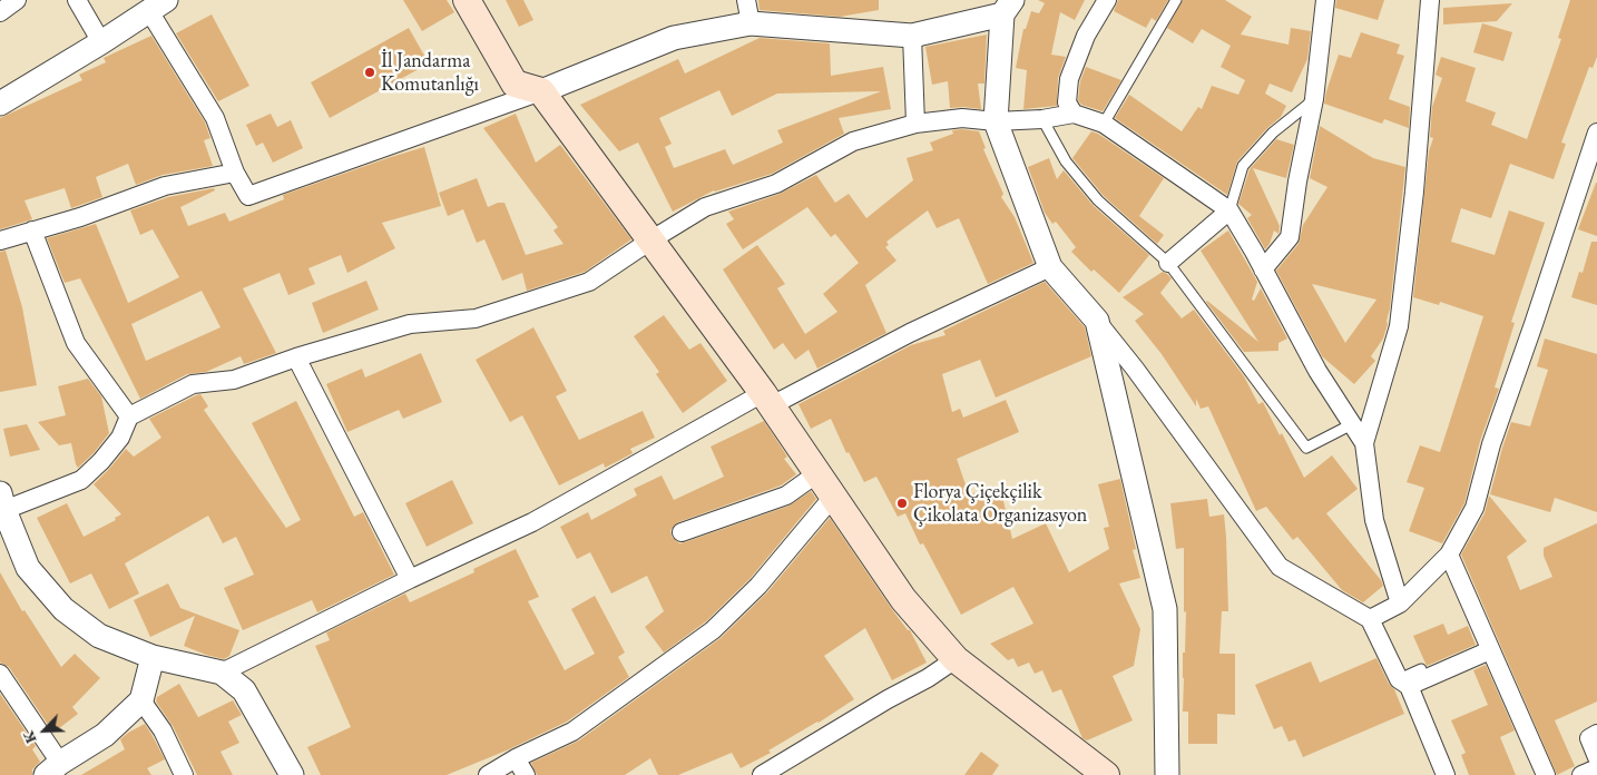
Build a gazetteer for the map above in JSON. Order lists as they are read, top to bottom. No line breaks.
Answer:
{"places":["İl Jandarma Komutanlığı","Florya Çiçekçilik Çikolata Organizasyon"],"north":"bottom left"}
